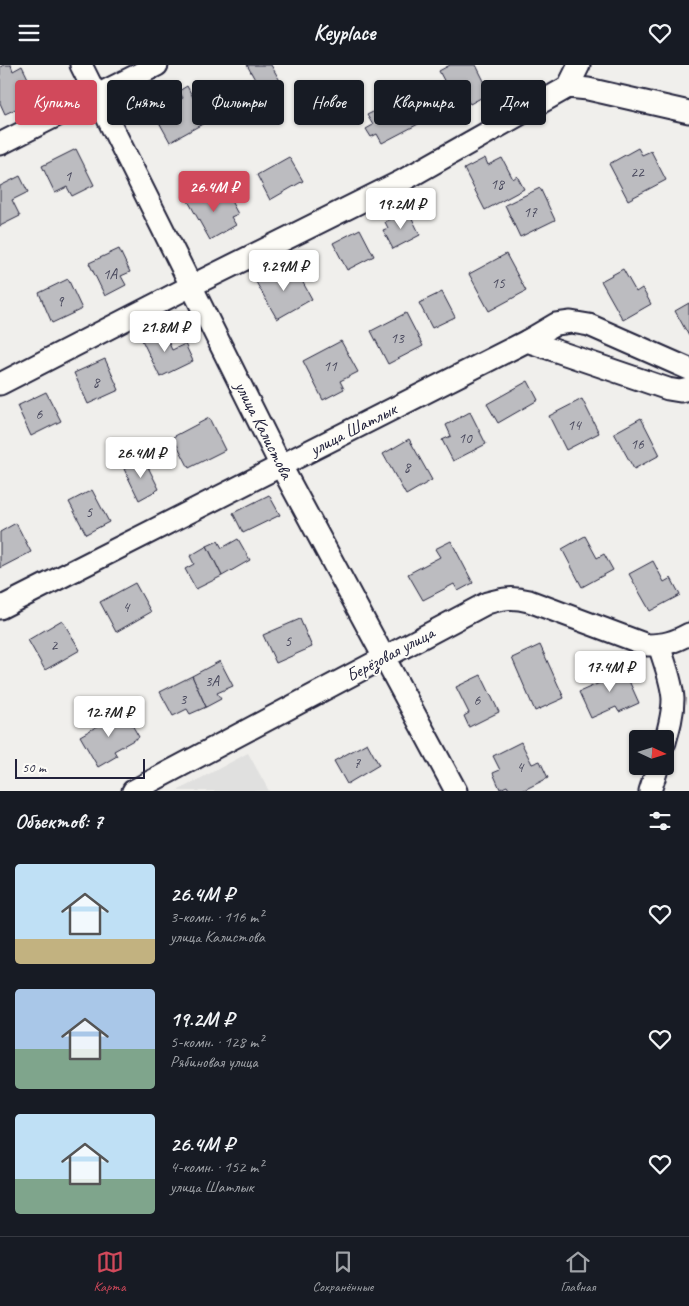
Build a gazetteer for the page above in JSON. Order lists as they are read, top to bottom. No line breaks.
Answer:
{"streets":{"street":["улица Шатлык","улица Калистова","Берёзовая улица"]},"crossings":[["улица Шатлык","улица Калистова"],["улица Калистова","Берёзовая улица"]],"house_numbers":["22","1","18","17","1А","15","9","13","11","8","6","14","10","16","8","5","4","5","2","3А","3","6","7","4"],"scale_bar":"50 m","north":"right","page":{"header":"Keyplace","chip":["Купить","Снять","Фильтры","Новое","Квартира","Дом"],"price":["26.4M ₽","19.2M ₽","9.29M ₽","21.8M ₽","26.4M ₽","17.4M ₽","12.7M ₽"],"scale":"50 m","heading":"Объектов: 7","list":[{"name":"26.4M ₽","note":"3-комн. · 116 m² · улица Калистова"},{"name":"19.2M ₽","note":"5-комн. · 128 m² · Рябиновая улица"},{"name":"26.4M ₽","note":"4-комн. · 152 m² · улица Шатлык"}],"tabs":["Карта","Сохранённые","Главная"]}}
